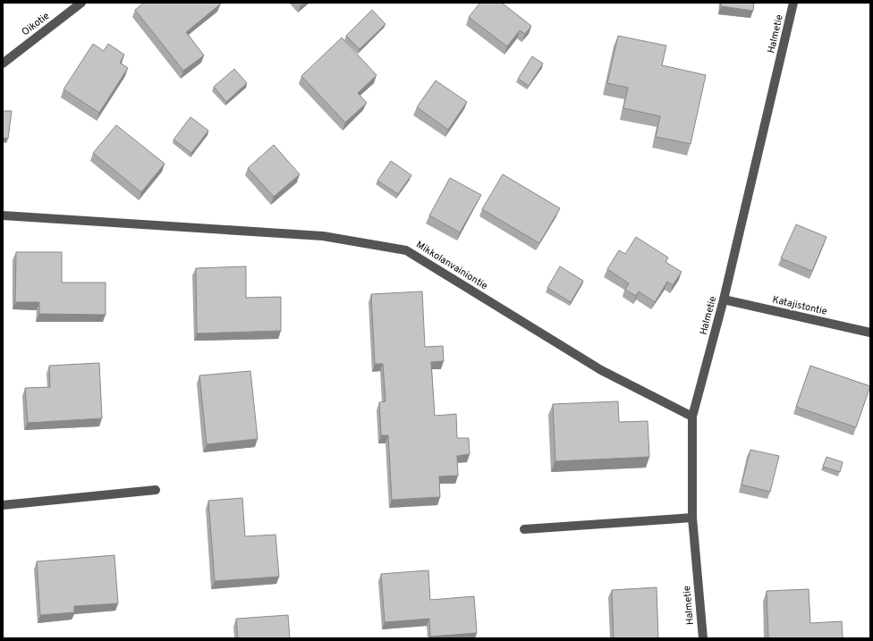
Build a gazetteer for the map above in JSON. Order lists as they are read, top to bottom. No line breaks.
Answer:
{"streets":{"street":["Oikotie","Halmetie","Mikkolanvainiontie","Katajistontie"]},"crossings":[["Halmetie","Mikkolanvainiontie"],["Halmetie","Katajistontie"]]}
